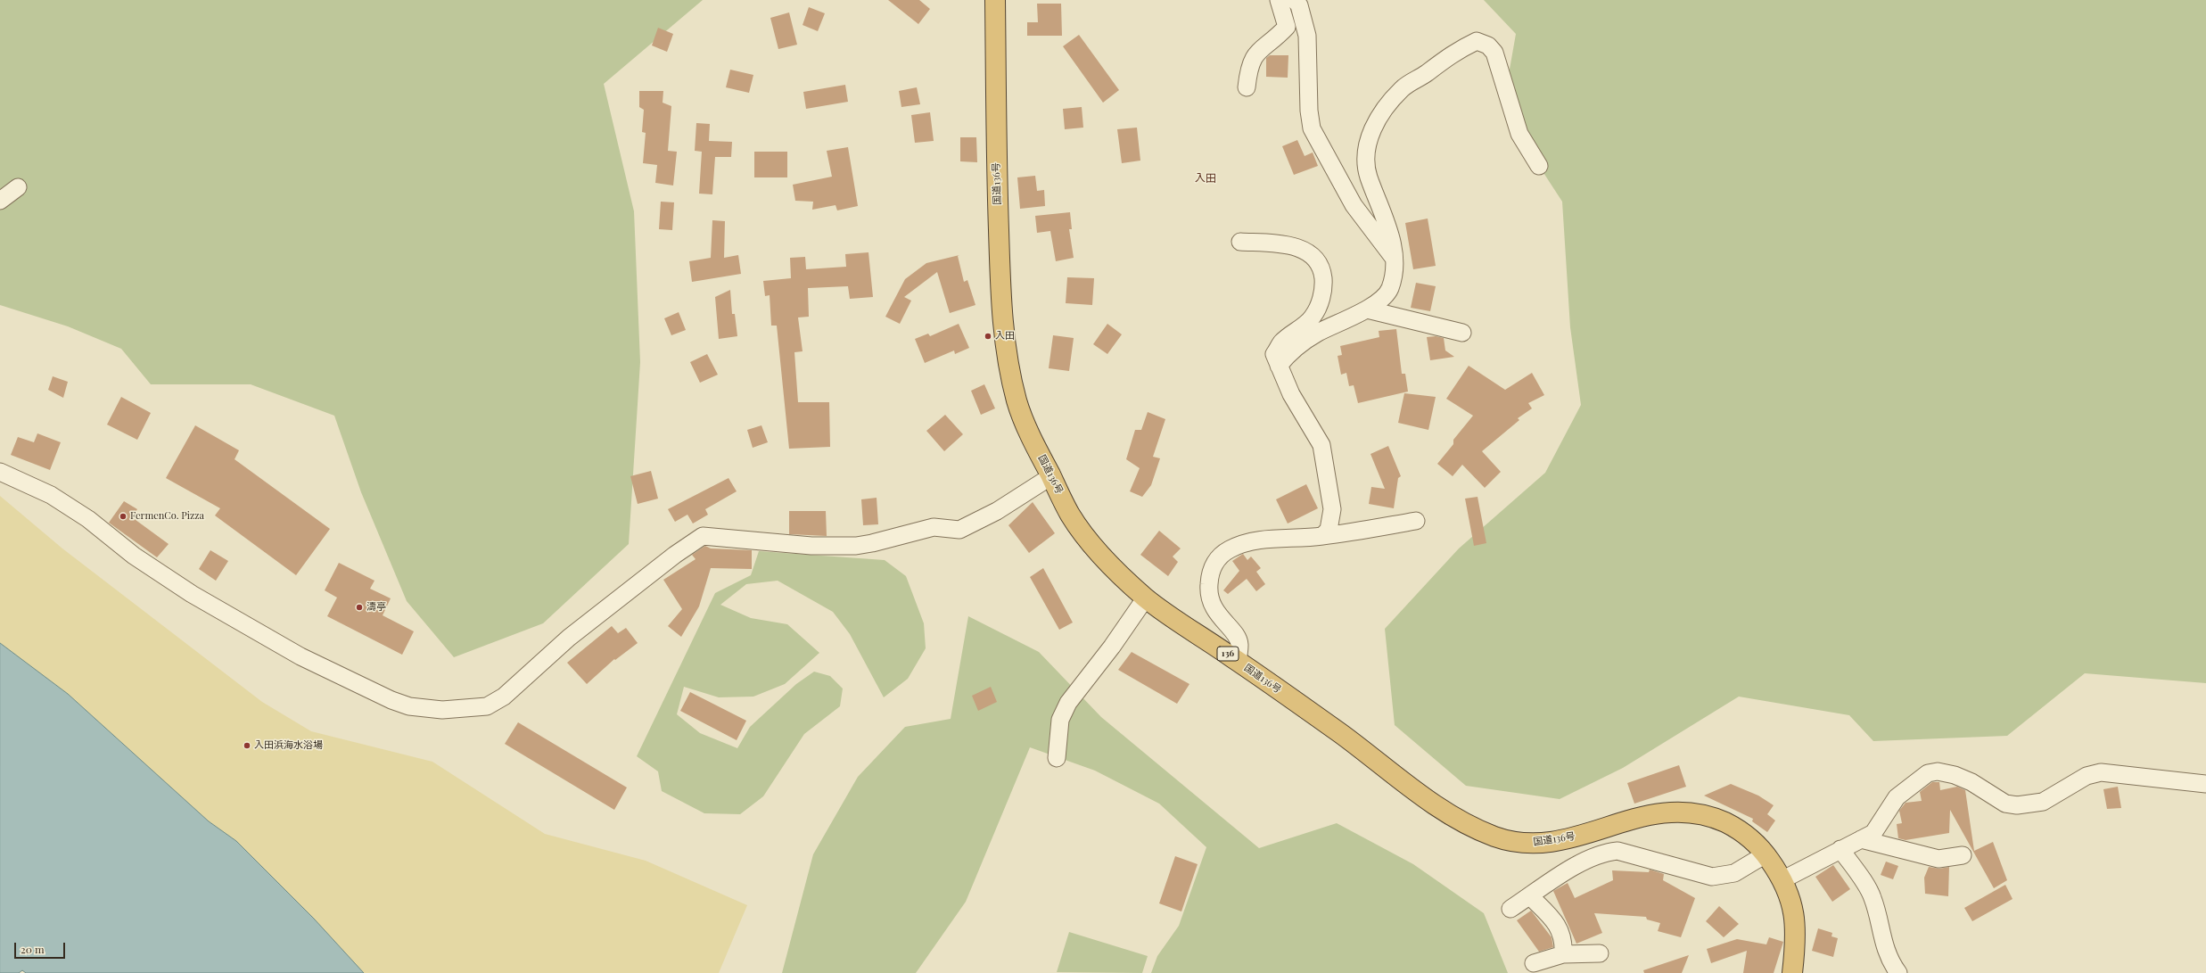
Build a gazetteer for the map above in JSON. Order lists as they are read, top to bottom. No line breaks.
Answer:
{"streets":{"highway":["国道136号","136"]},"districts":["入田"],"places":["入田","FermenCo. Pizza","濤亭","入田浜海水浴場"],"scale_bar":"20 m"}
